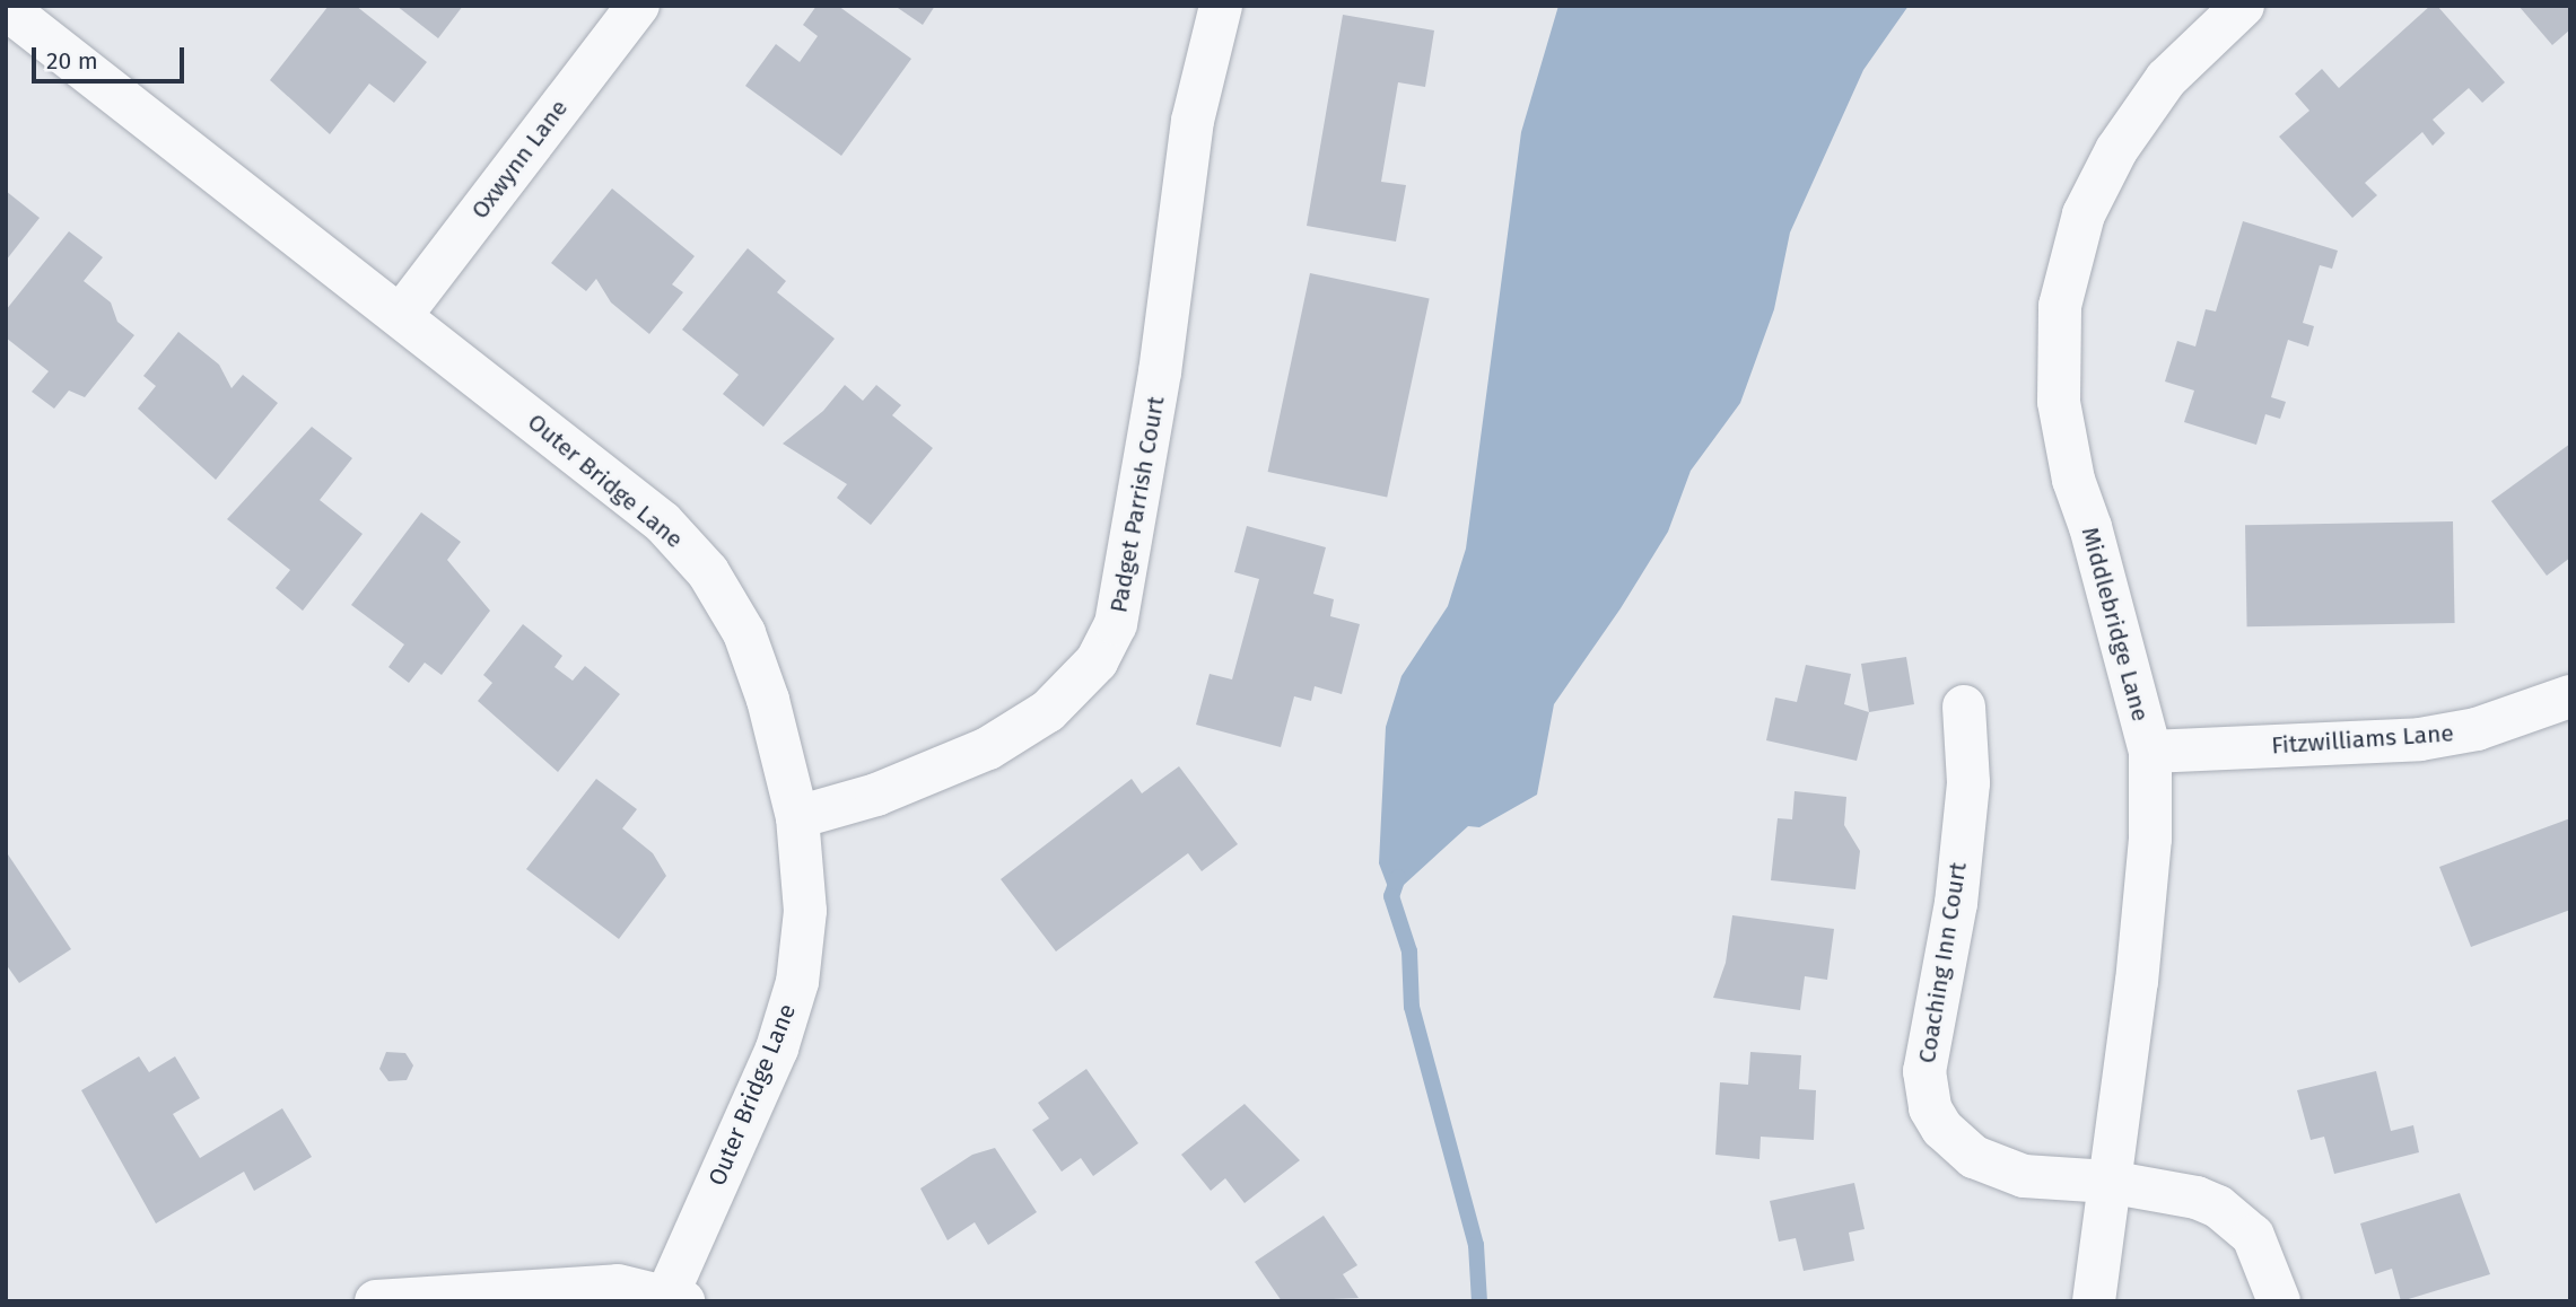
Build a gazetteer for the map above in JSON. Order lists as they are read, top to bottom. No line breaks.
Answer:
{"streets":{"street":["Oxwynn Lane","Outer Bridge Lane","Padget Parrish Court","Middlebridge Lane","Fitzwilliams Lane","Coaching Inn Court"]},"crossings":[["Oxwynn Lane","Outer Bridge Lane"],["Outer Bridge Lane","Padget Parrish Court"],["Middlebridge Lane","Fitzwilliams Lane"],["Middlebridge Lane","Coaching Inn Court"]],"scale_bar":"20 m"}
